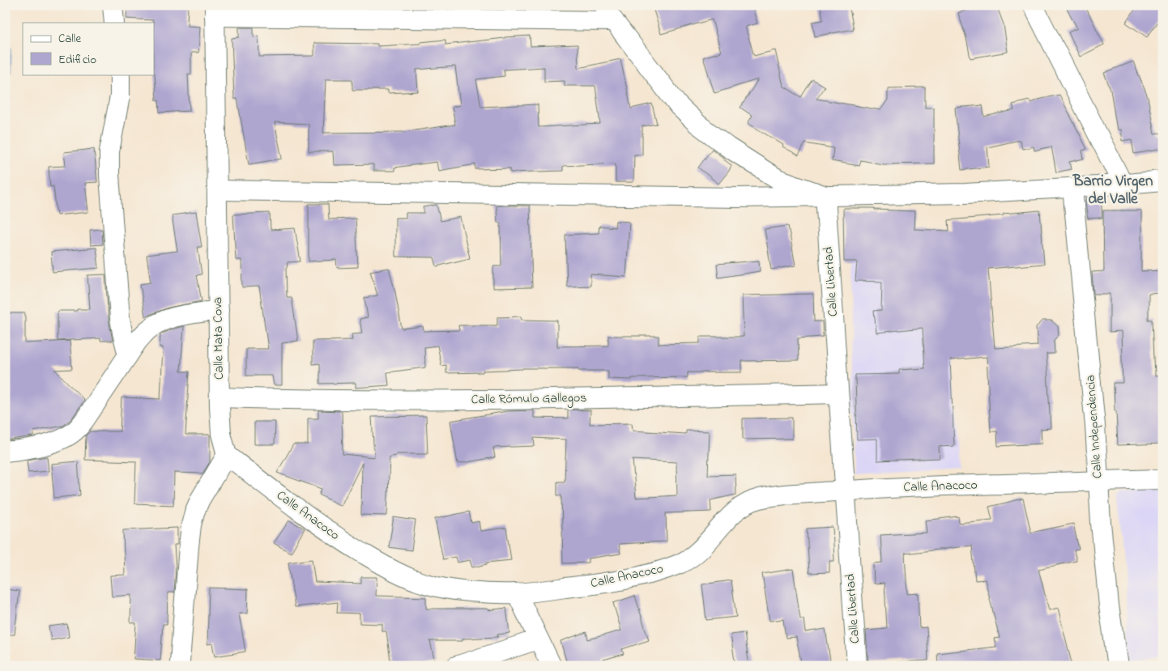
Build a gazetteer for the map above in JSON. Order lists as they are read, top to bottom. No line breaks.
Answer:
{"streets":{"street":["Calle Libertad","Calle Mata Cova","Calle Rómulo Gallegos","Calle Independencia","Calle Anacoco"]},"crossings":[["Calle Libertad","Calle Rómulo Gallegos"],["Calle Libertad","Calle Anacoco"],["Calle Mata Cova","Calle Rómulo Gallegos"],["Calle Mata Cova","Calle Anacoco"],["Calle Independencia","Calle Anacoco"]],"districts":["Barrio Virgen del Valle"],"legend":["Calle","Edificio"]}
